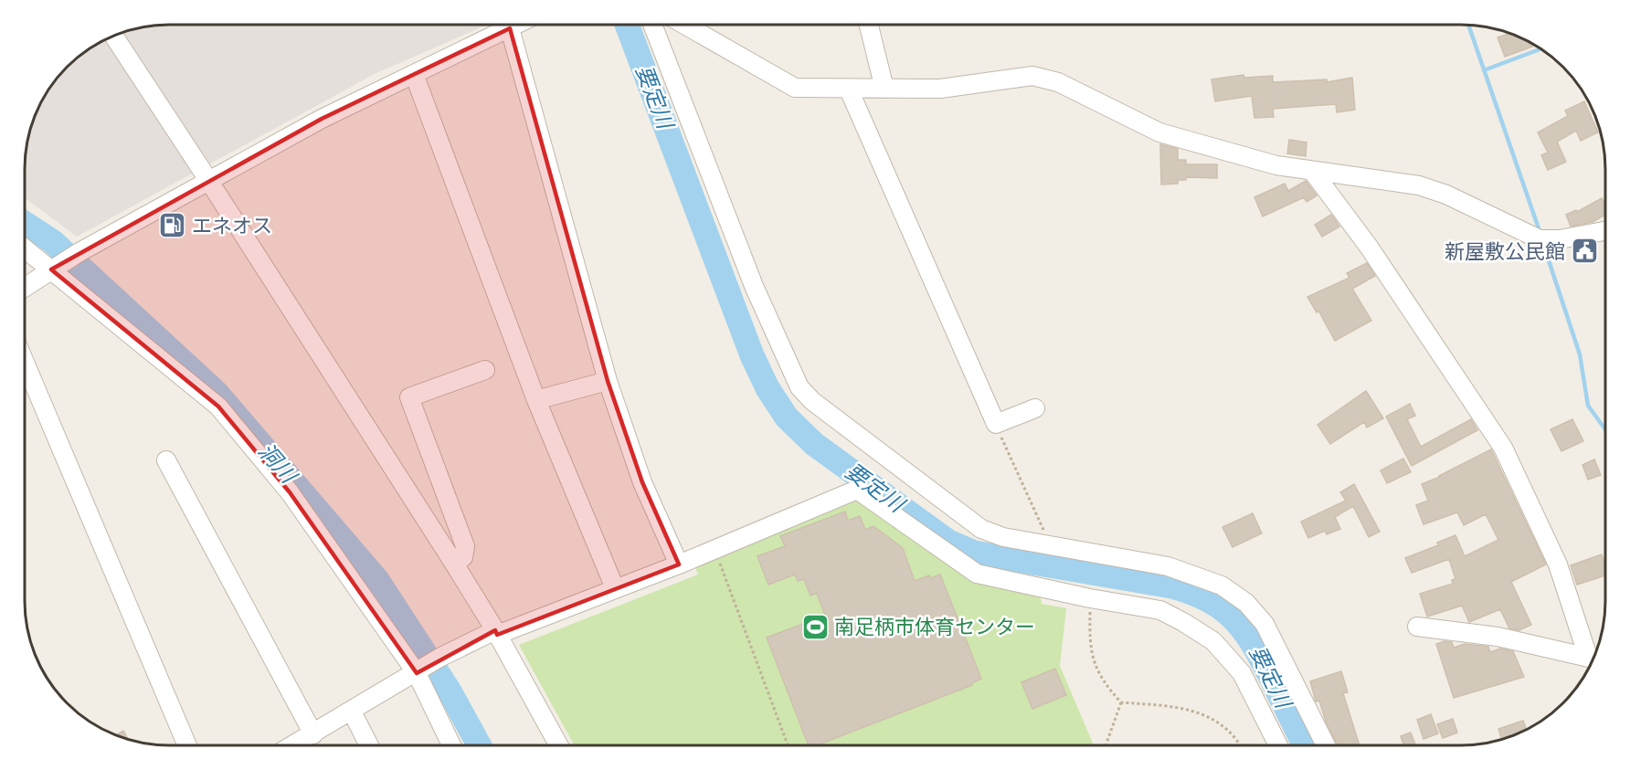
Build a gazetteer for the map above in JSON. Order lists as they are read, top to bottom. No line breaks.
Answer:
{"water":["要定川","洞川"],"places":{"fuel station":["エネオス"],"public building":["新屋敷公民館"],"sports":["南足柄市体育センター"]}}
